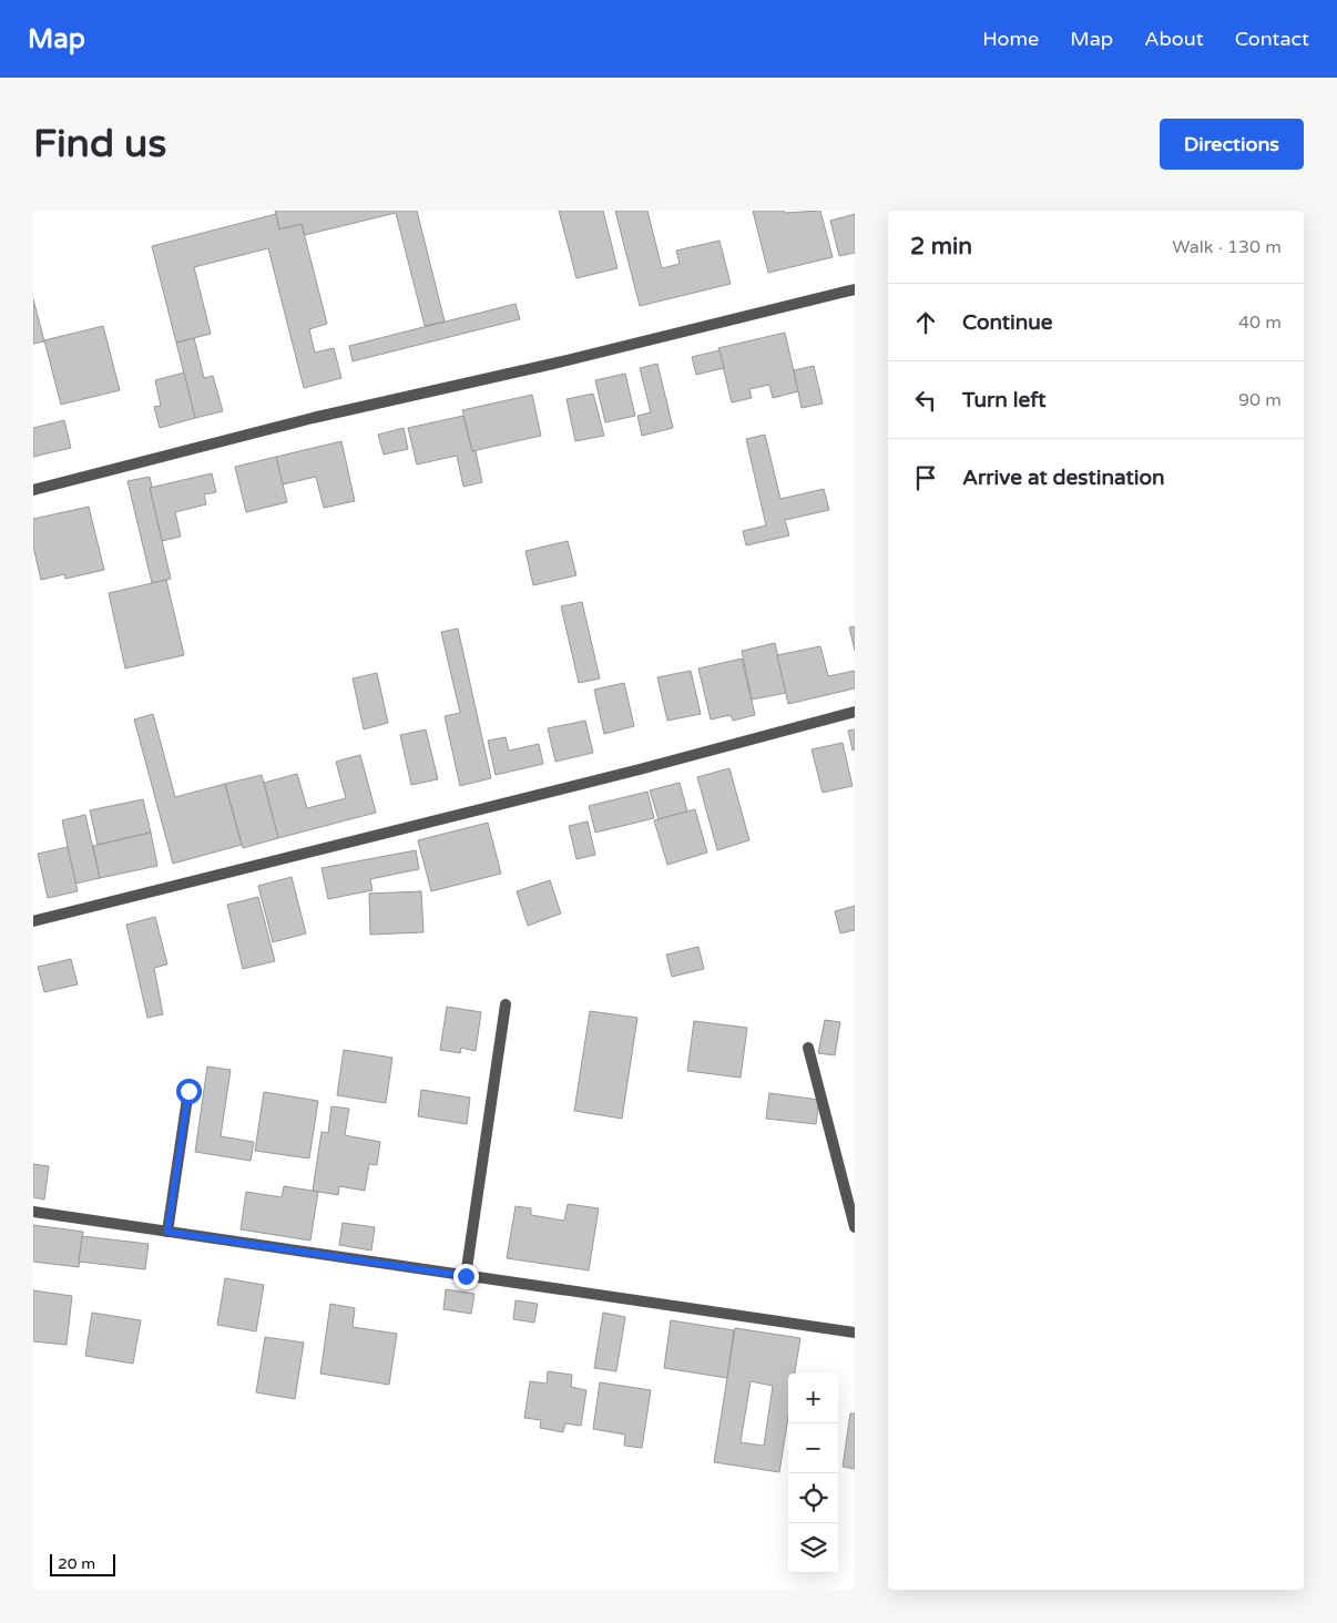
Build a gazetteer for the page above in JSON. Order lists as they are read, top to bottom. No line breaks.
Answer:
{"scale_bar":"20 m","page":{"header":"Map","nav":["Home","Map","About","Contact"],"buttons":"Directions","title":"Find us","heading":["2 min","Walk · 130 m"],"list":[["Continue","40 m"],["Turn left","90 m"],"Arrive at destination"],"map_buttons":["+","−"],"scale":"20 m"}}
